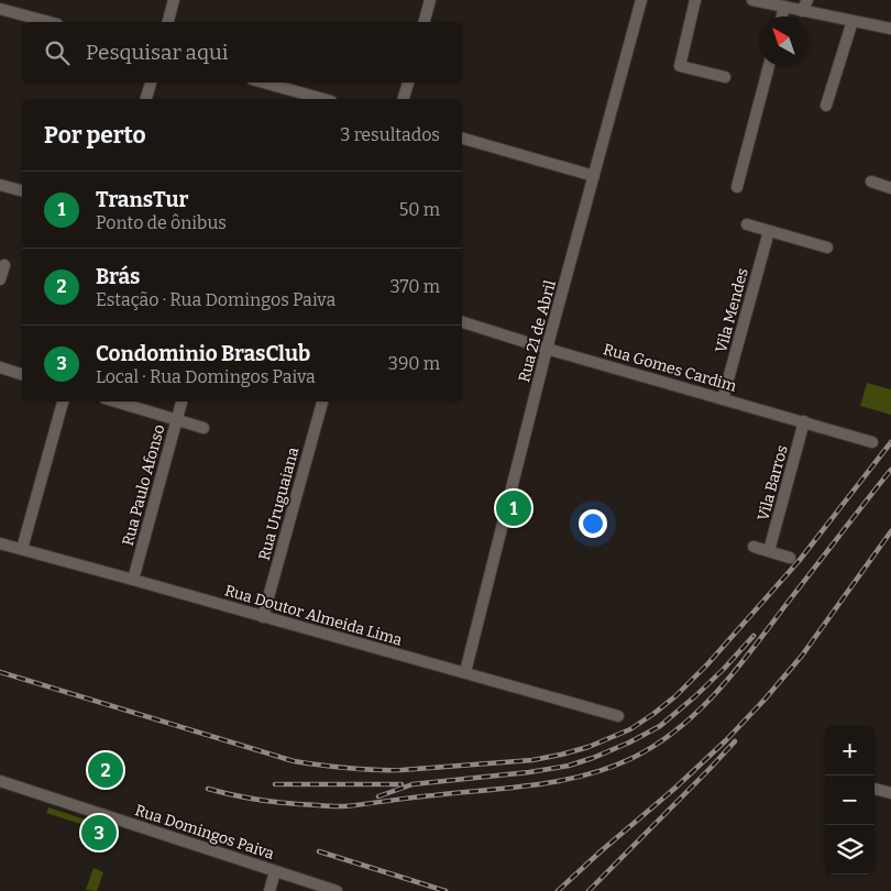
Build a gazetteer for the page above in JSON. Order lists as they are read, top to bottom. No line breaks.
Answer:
{"streets":{"street":["Vila Mendes","Rua 21 de Abril","Rua Gomes Cardim","Vila Barros","Rua Paulo Afonso","Rua Uruguaiana","Rua Doutor Almeida Lima","Rua Domingos Paiva"]},"crossings":[["Vila Mendes","Rua Gomes Cardim"],["Rua 21 de Abril","Rua Gomes Cardim"],["Rua 21 de Abril","Rua Doutor Almeida Lima"],["Rua Gomes Cardim","Vila Barros"],["Rua Paulo Afonso","Rua Doutor Almeida Lima"],["Rua Uruguaiana","Rua Doutor Almeida Lima"]],"north":"top left","page":{"search":"Pesquisar aqui","heading":["Por perto","3 resultados"],"list":[{"mark":"1","name":"TransTur","note":"Ponto de ônibus","value":"50 m"},{"mark":"2","name":"Brás","note":"Estação · Rua Domingos Paiva","value":"370 m"},{"mark":"3","name":"Condominio BrasClub","note":"Local · Rua Domingos Paiva","value":"390 m"}],"pins":["1","2","3"],"map_buttons":["+","−"]}}
